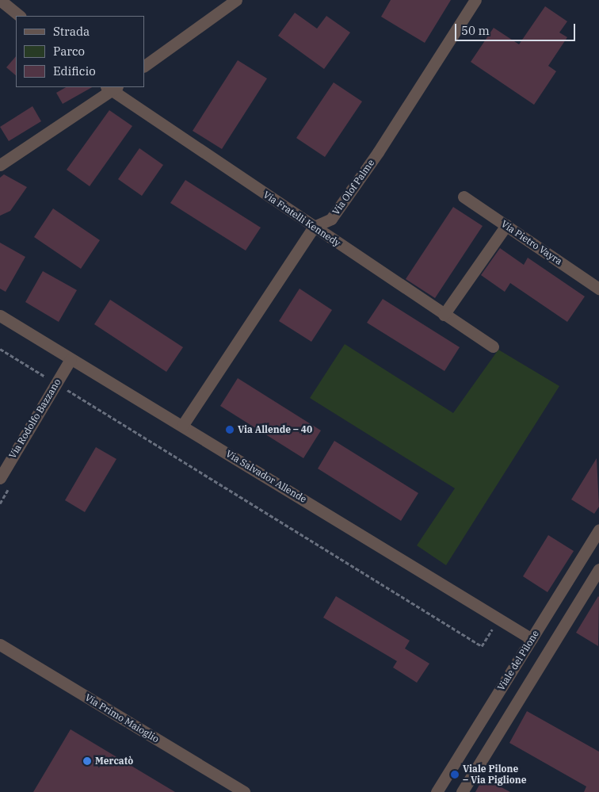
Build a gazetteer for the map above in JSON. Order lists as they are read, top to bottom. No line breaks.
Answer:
{"streets":{"street":["Via Olof Palme","Via Fratelli Kennedy","Via Pietro Vayra","Via Rodolfo Bazzano","Via Salvador Allende","Viale del Pilone","Via Primo Maioglio"]},"crossings":[["Via Olof Palme","Via Fratelli Kennedy"],["Via Rodolfo Bazzano","Via Salvador Allende"],["Via Salvador Allende","Viale del Pilone"]],"places":["Via Allende – 40","Mercatò","Viale Pilone – Via Piglione"],"legend":["Strada","Parco","Edificio"],"scale_bar":"50 m"}
